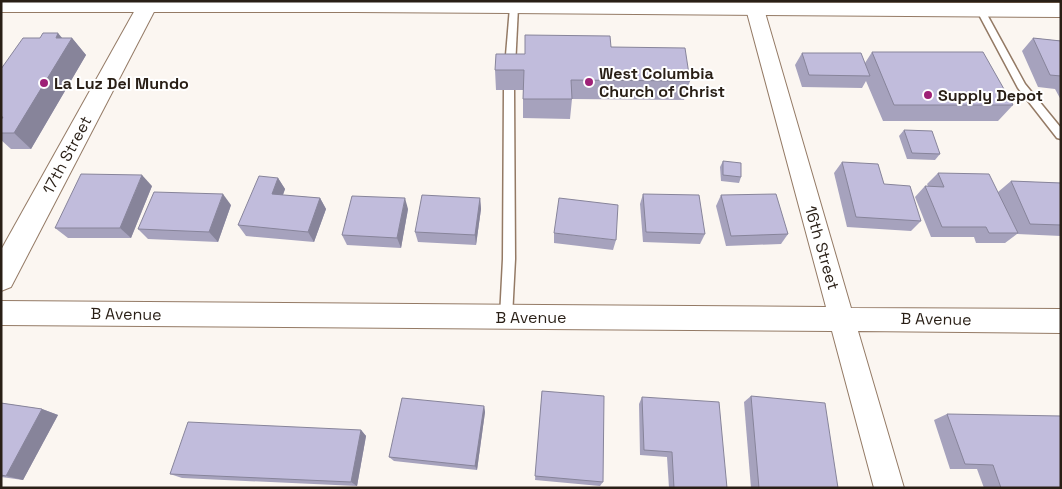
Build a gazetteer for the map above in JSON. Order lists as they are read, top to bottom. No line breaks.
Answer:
{"streets":{"main road":["17th Street"],"street":["16th Street","B Avenue"]},"crossings":[["16th Street","B Avenue"]],"places":["West Columbia Church of Christ","La Luz Del Mundo","Supply Depot"]}
